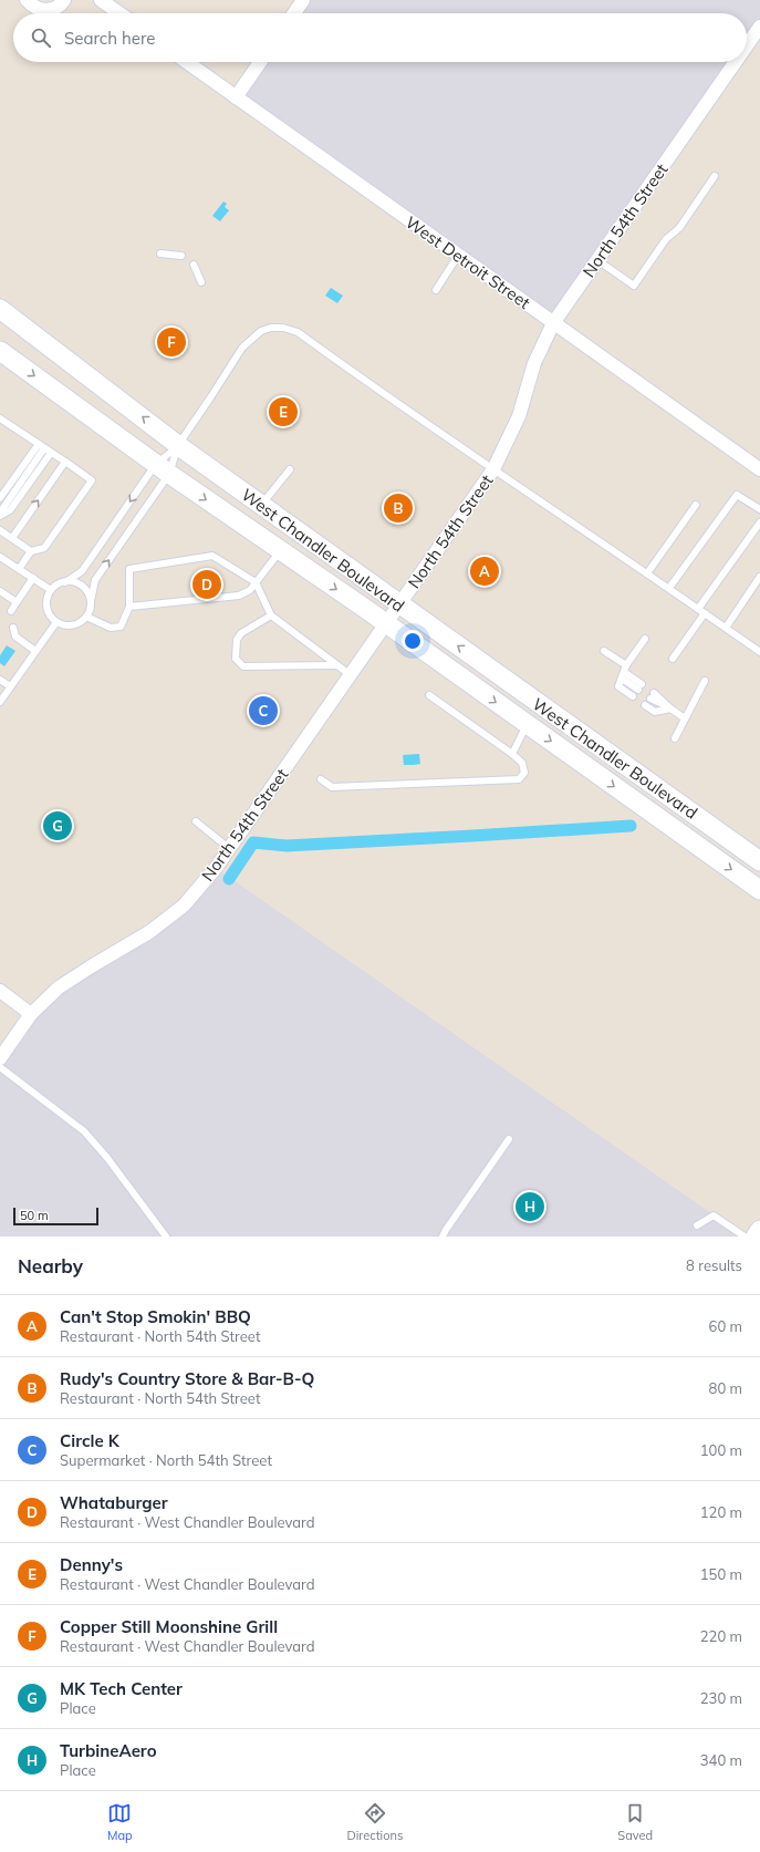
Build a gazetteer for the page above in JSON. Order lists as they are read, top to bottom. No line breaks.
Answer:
{"streets":{"main road":["West Chandler Boulevard"],"street":["North 54th Street","West Detroit Street"]},"crossings":[["North 54th Street","West Detroit Street"],["North 54th Street","West Chandler Boulevard"]],"scale_bar":"50 m","page":{"search":"Search here","pins":["F","E","B","A","D","C","G","H"],"scale":"50 m","heading":["Nearby","8 results"],"list":[{"mark":"A","name":"Can't Stop Smokin' BBQ","note":"Restaurant · North 54th Street","value":"60 m"},{"mark":"B","name":"Rudy's Country Store & Bar-B-Q","note":"Restaurant · North 54th Street","value":"80 m"},{"mark":"C","name":"Circle K","note":"Supermarket · North 54th Street","value":"100 m"},{"mark":"D","name":"Whataburger","note":"Restaurant · West Chandler Boulevard","value":"120 m"},{"mark":"E","name":"Denny's","note":"Restaurant · West Chandler Boulevard","value":"150 m"},{"mark":"F","name":"Copper Still Moonshine Grill","note":"Restaurant · West Chandler Boulevard","value":"220 m"},{"mark":"G","name":"MK Tech Center","note":"Place","value":"230 m"},{"mark":"H","name":"TurbineAero","note":"Place","value":"340 m"}],"nav":["Map","Directions","Saved"]}}
